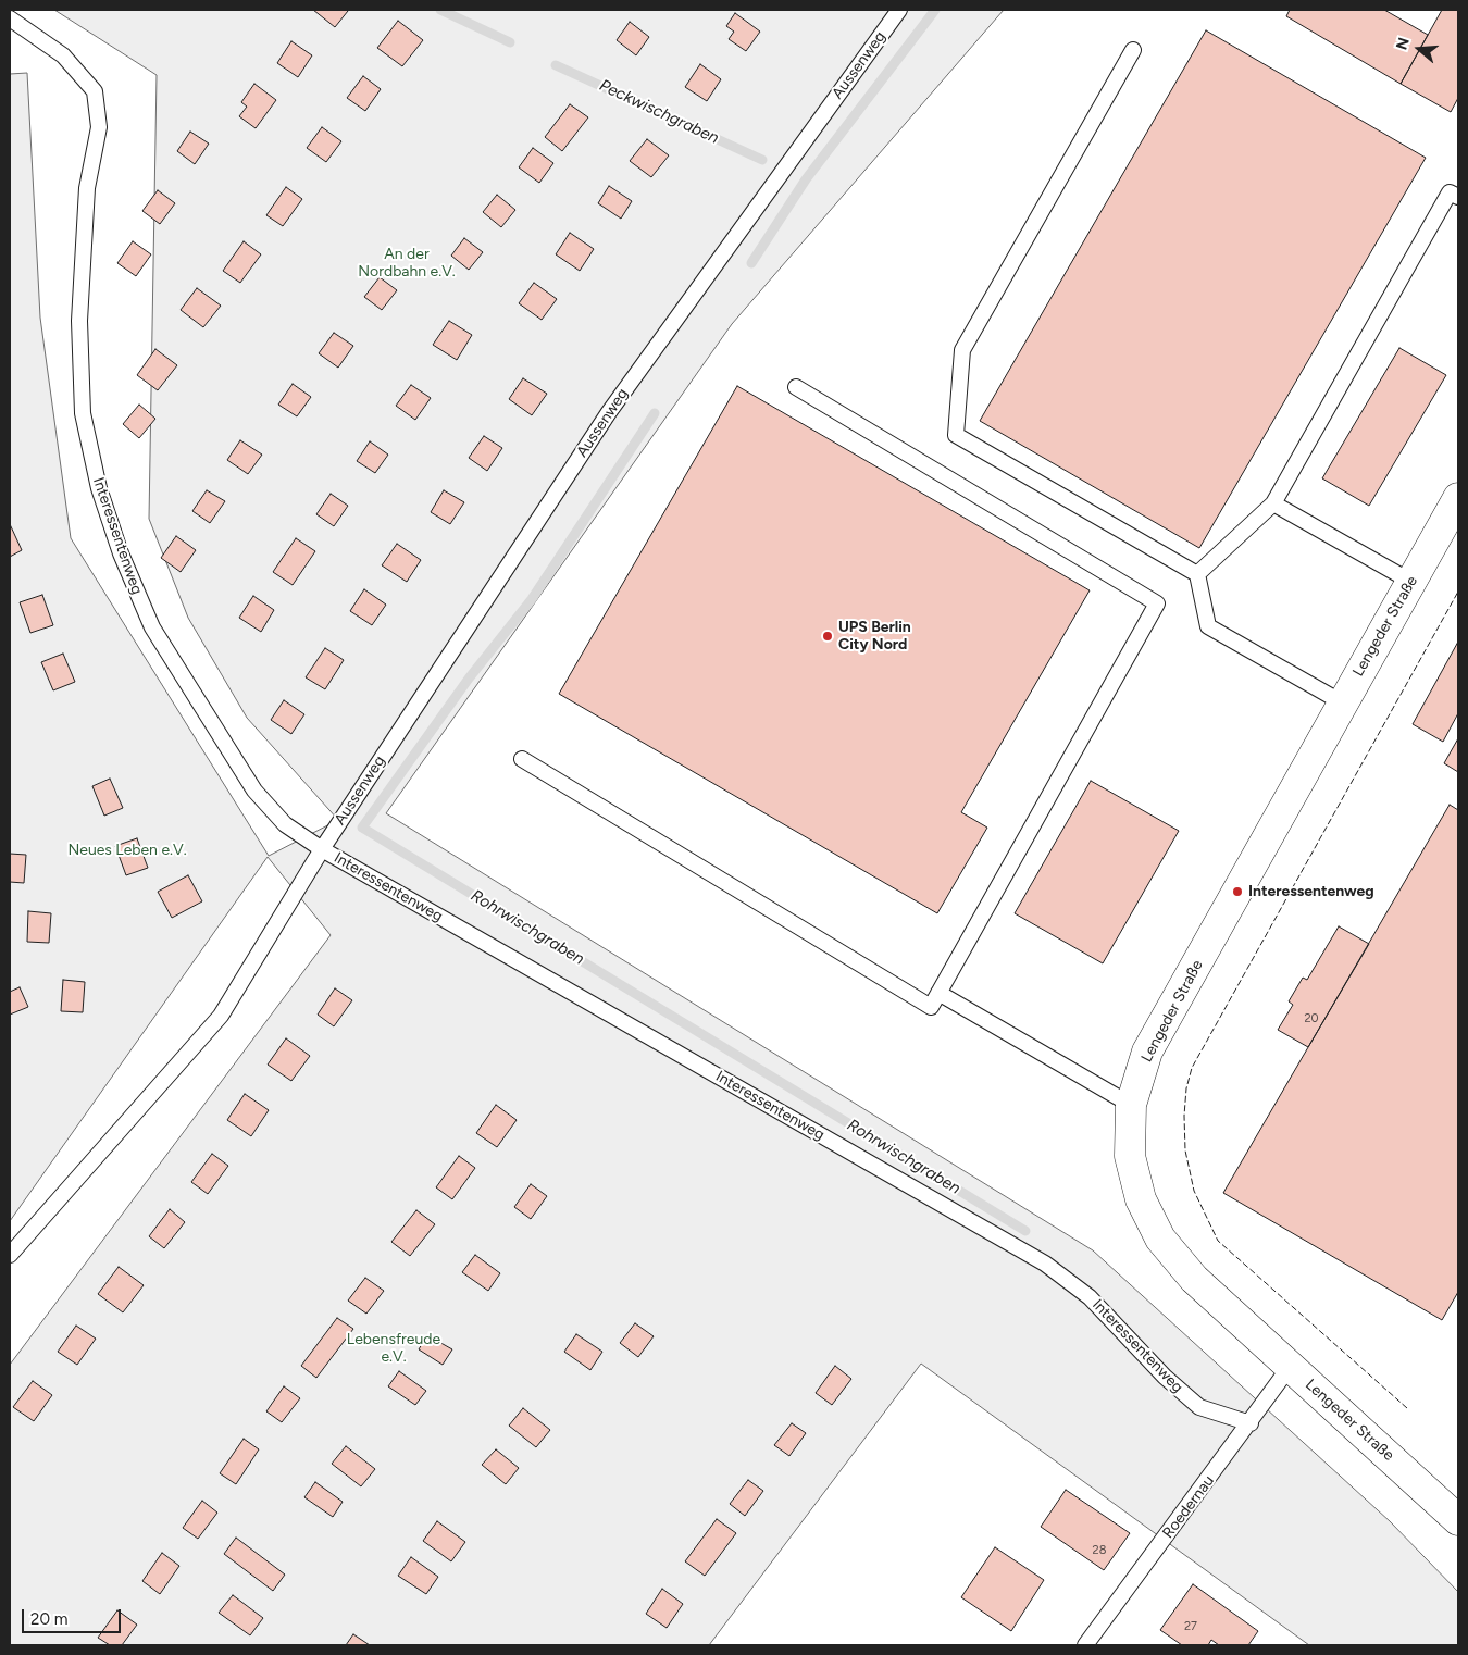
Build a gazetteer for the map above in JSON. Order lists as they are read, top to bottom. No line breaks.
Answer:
{"streets":{"street":["Lengeder Straße"],"lane":["Aussenweg","Interessentenweg","Roedernau"]},"crossings":[["Aussenweg","Interessentenweg"],["Interessentenweg","Roedernau"],["Lengeder Straße","Roedernau"]],"water":["Peckwischgraben","Rohrwischgraben"],"parks":["An der Nordbahn e.V.","Neues Leben e.V.","Lebensfreude e.V."],"places":["UPS Berlin City Nord","Interessentenweg"],"house_numbers":["20","28","27"],"scale_bar":"20 m","north":"left"}
